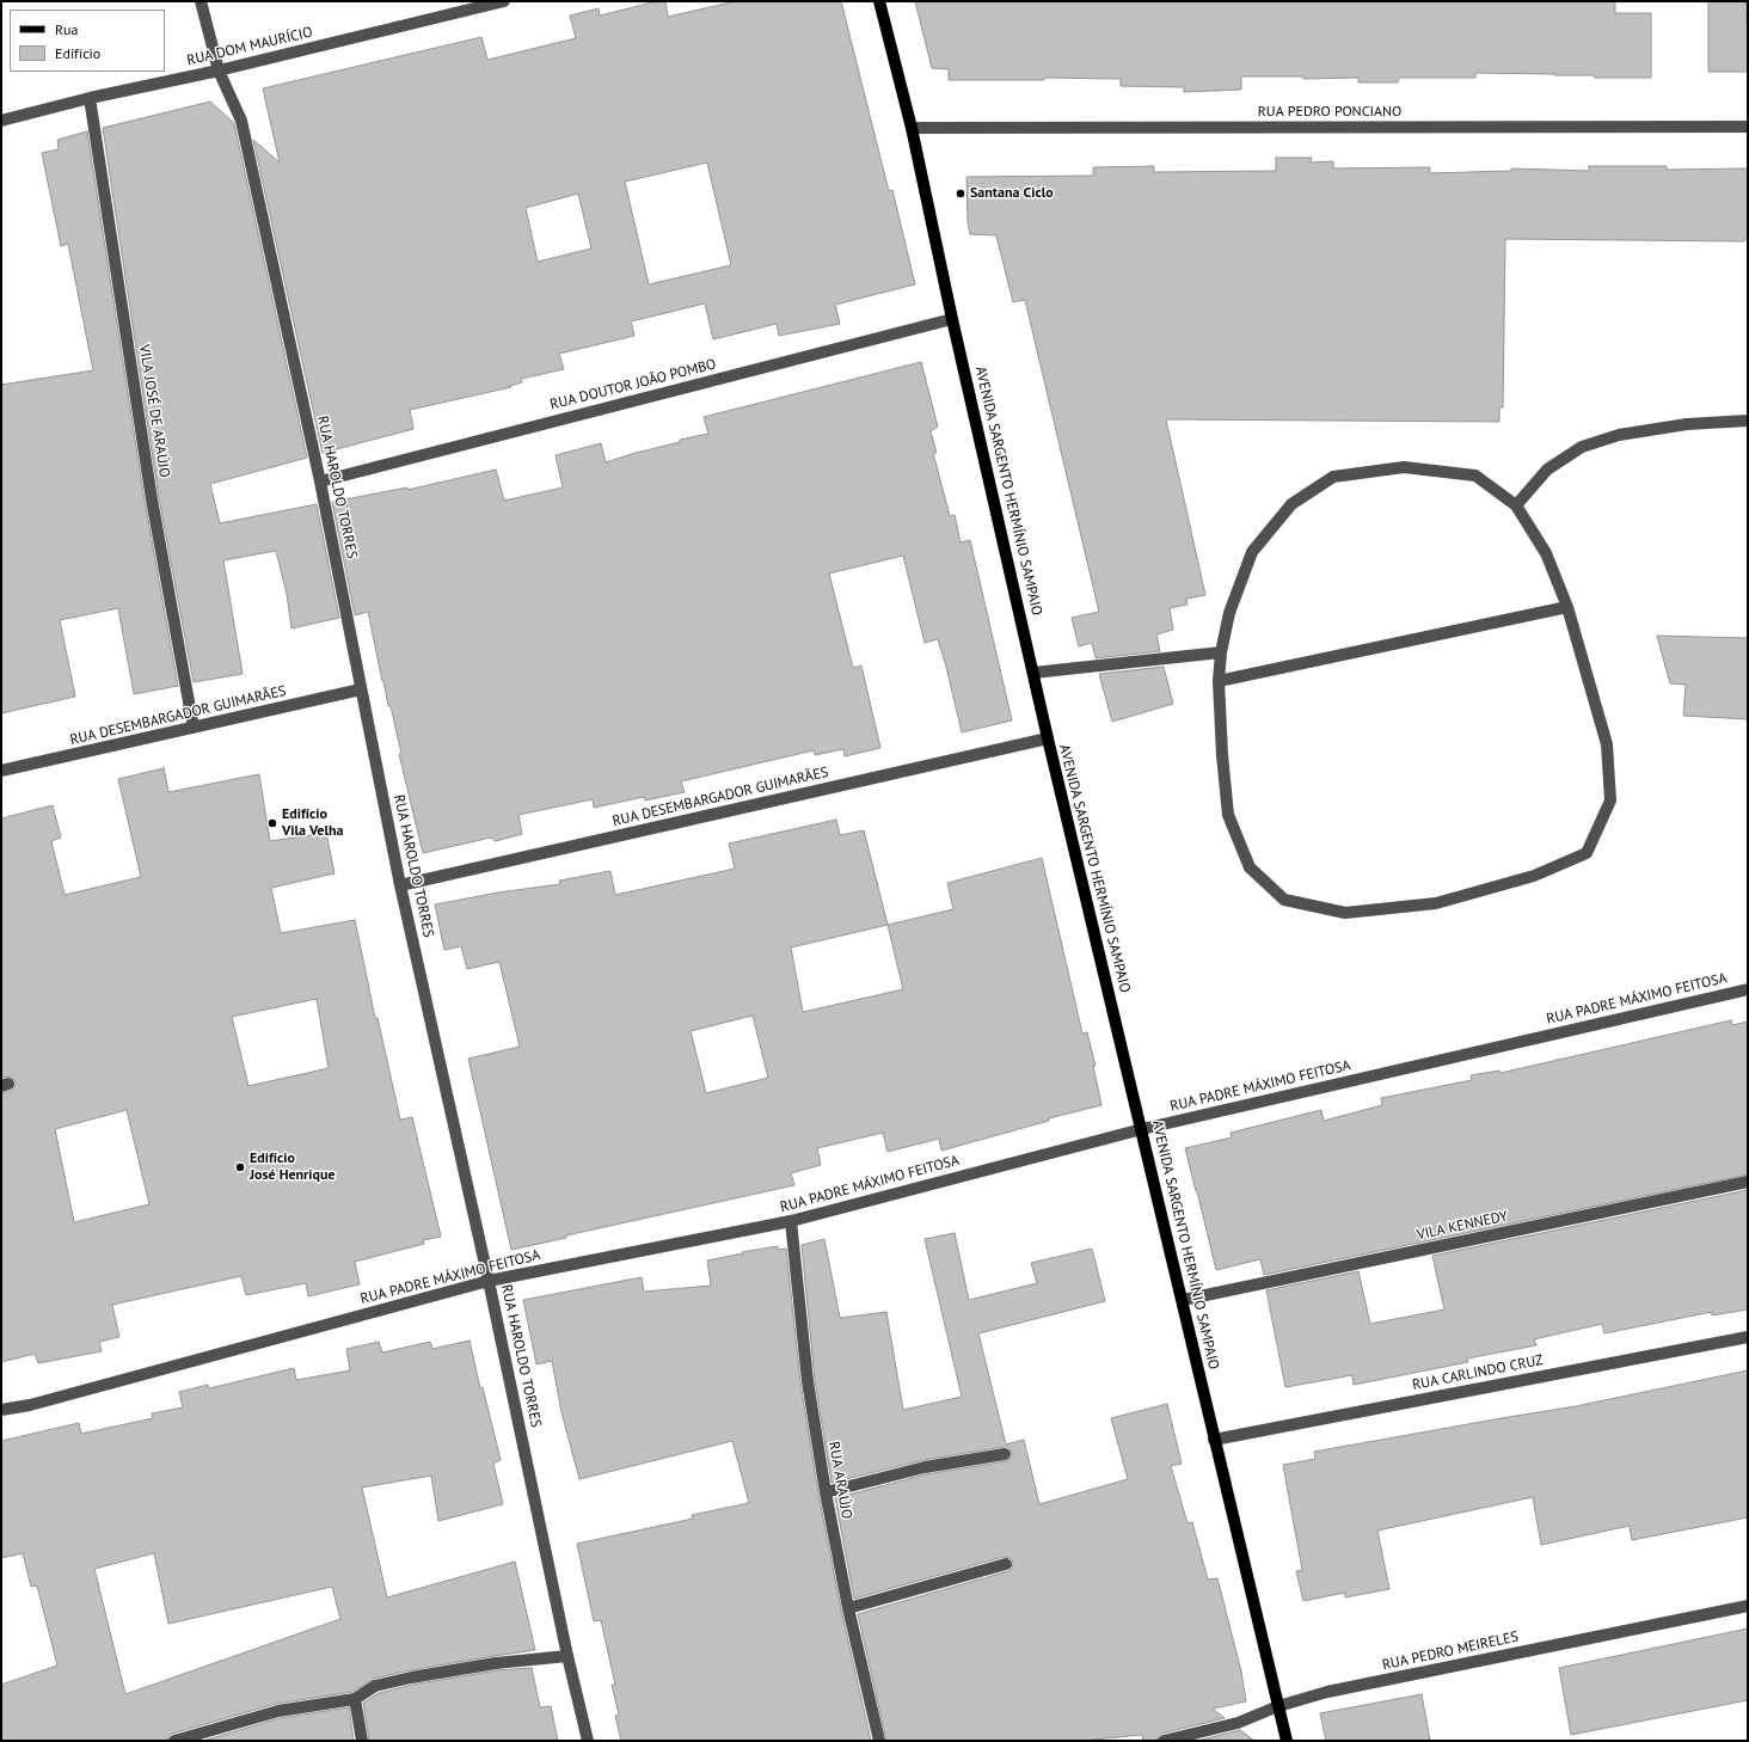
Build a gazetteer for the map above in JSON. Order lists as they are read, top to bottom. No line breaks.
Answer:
{"streets":{"main road":["AVENIDA SARGENTO HERMÍNIO SAMPAIO"],"street":["RUA DOM MAURÍCIO","RUA PEDRO PONCIANO","RUA DOUTOR JOÃO POMBO","VILA JOSÉ DE ARAÚJO","RUA HAROLDO TORRES","RUA DESEMBARGADOR GUIMARÃES","RUA PADRE MÁXIMO FEITOSA","VILA KENNEDY","RUA CARLINDO CRUZ","RUA ARAÚJO","RUA PEDRO MEIRELES"]},"crossings":[["RUA DOM MAURÍCIO","VILA JOSÉ DE ARAÚJO"],["RUA DOM MAURÍCIO","RUA HAROLDO TORRES"],["RUA PEDRO PONCIANO","AVENIDA SARGENTO HERMÍNIO SAMPAIO"],["RUA DOUTOR JOÃO POMBO","RUA HAROLDO TORRES"],["RUA DOUTOR JOÃO POMBO","AVENIDA SARGENTO HERMÍNIO SAMPAIO"],["VILA JOSÉ DE ARAÚJO","RUA DESEMBARGADOR GUIMARÃES"],["RUA HAROLDO TORRES","RUA DESEMBARGADOR GUIMARÃES"],["RUA HAROLDO TORRES","RUA PADRE MÁXIMO FEITOSA"],["AVENIDA SARGENTO HERMÍNIO SAMPAIO","RUA DESEMBARGADOR GUIMARÃES"],["AVENIDA SARGENTO HERMÍNIO SAMPAIO","RUA PADRE MÁXIMO FEITOSA"],["AVENIDA SARGENTO HERMÍNIO SAMPAIO","VILA KENNEDY"],["AVENIDA SARGENTO HERMÍNIO SAMPAIO","RUA CARLINDO CRUZ"],["AVENIDA SARGENTO HERMÍNIO SAMPAIO","RUA PEDRO MEIRELES"],["RUA PADRE MÁXIMO FEITOSA","RUA ARAÚJO"]],"places":["Santana Ciclo","Edifício Vila Velha","Edifício José Henrique"],"legend":["Rua","Edifício"]}
